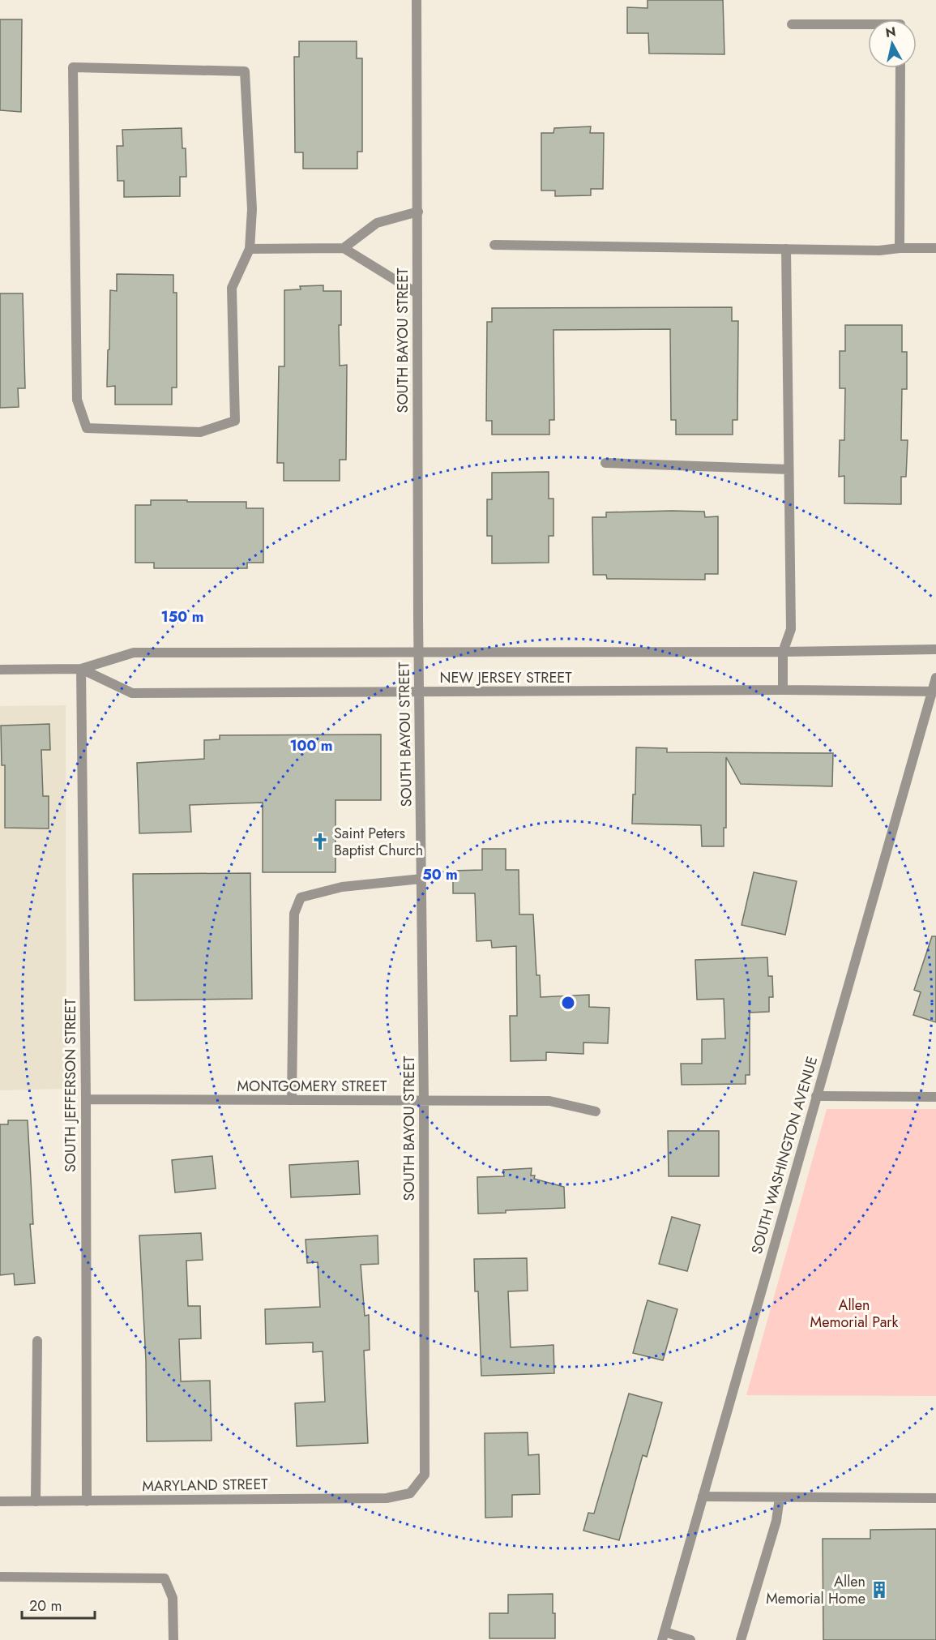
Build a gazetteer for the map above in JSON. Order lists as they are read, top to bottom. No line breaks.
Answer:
{"streets":{"street":["SOUTH BAYOU STREET","NEW JERSEY STREET","SOUTH JEFFERSON STREET","MONTGOMERY STREET","SOUTH WASHINGTON AVENUE","MARYLAND STREET"]},"crossings":[["SOUTH BAYOU STREET","NEW JERSEY STREET"],["SOUTH BAYOU STREET","MONTGOMERY STREET"],["SOUTH BAYOU STREET","MARYLAND STREET"],["NEW JERSEY STREET","SOUTH JEFFERSON STREET"],["NEW JERSEY STREET","SOUTH WASHINGTON AVENUE"],["SOUTH JEFFERSON STREET","MONTGOMERY STREET"],["SOUTH JEFFERSON STREET","MARYLAND STREET"]],"parks":["Allen Memorial Park"],"places":{"church":["Saint Peters Baptist Church"],"building":["Allen Memorial Home"]},"scale_bar":"20 m","north":"top","rings":["150 m","100 m","50 m"]}
